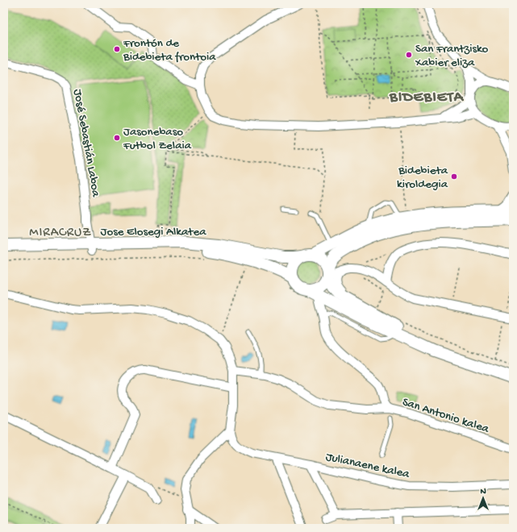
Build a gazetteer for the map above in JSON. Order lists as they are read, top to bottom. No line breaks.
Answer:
{"streets":{"main road":["Jose Elosegi Alkatea"],"street":["José Sebastián Laboa","San Antonio kalea","Julianaene kalea"]},"crossings":[["José Sebastián Laboa","Jose Elosegi Alkatea"]],"districts":["BIDEBIETA","MIRACRUZ"],"places":["Frontón de Bidebieta frontoia","San Frantzisko Xabier eliza","Jasonebaso Futbol Zelaia","Bidebieta kiroldegia"],"north":"top"}
